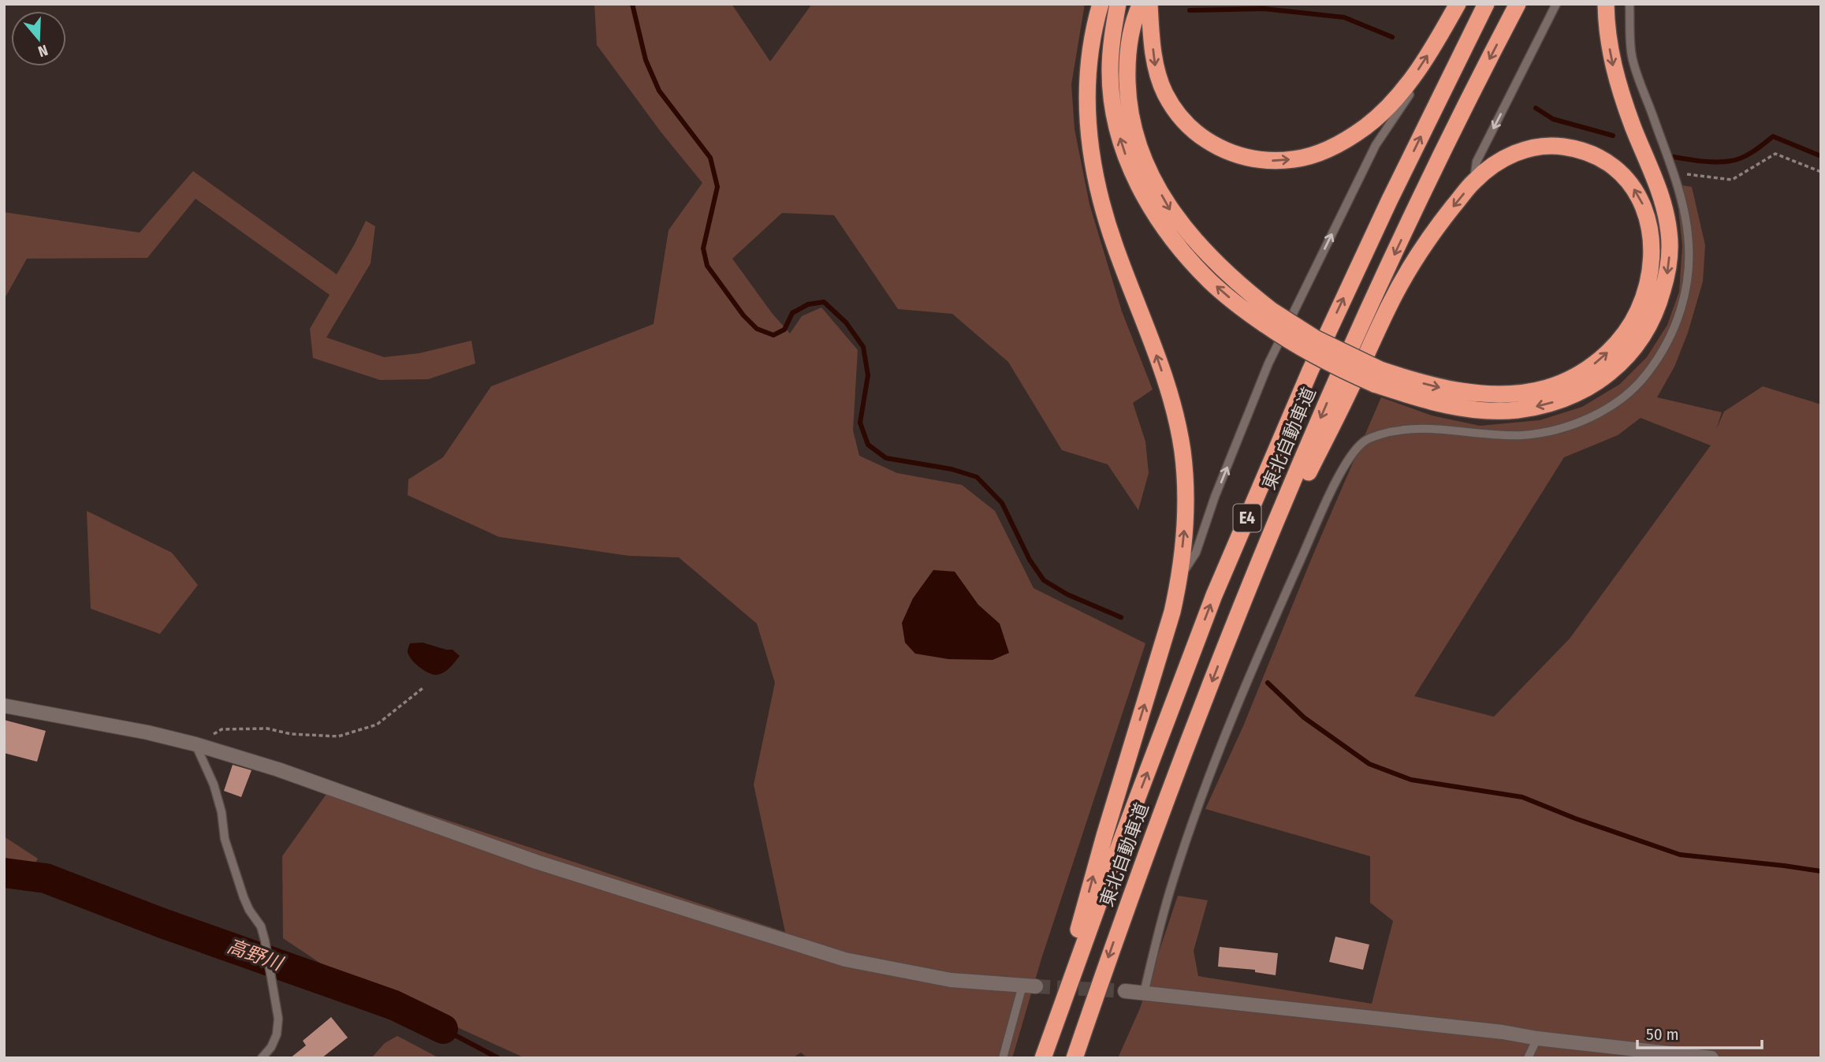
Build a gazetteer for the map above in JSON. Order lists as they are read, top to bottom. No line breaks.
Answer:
{"streets":{"highway":["東北自動車道","E4"]},"water":["高野川"],"scale_bar":"50 m","north":"bottom"}
